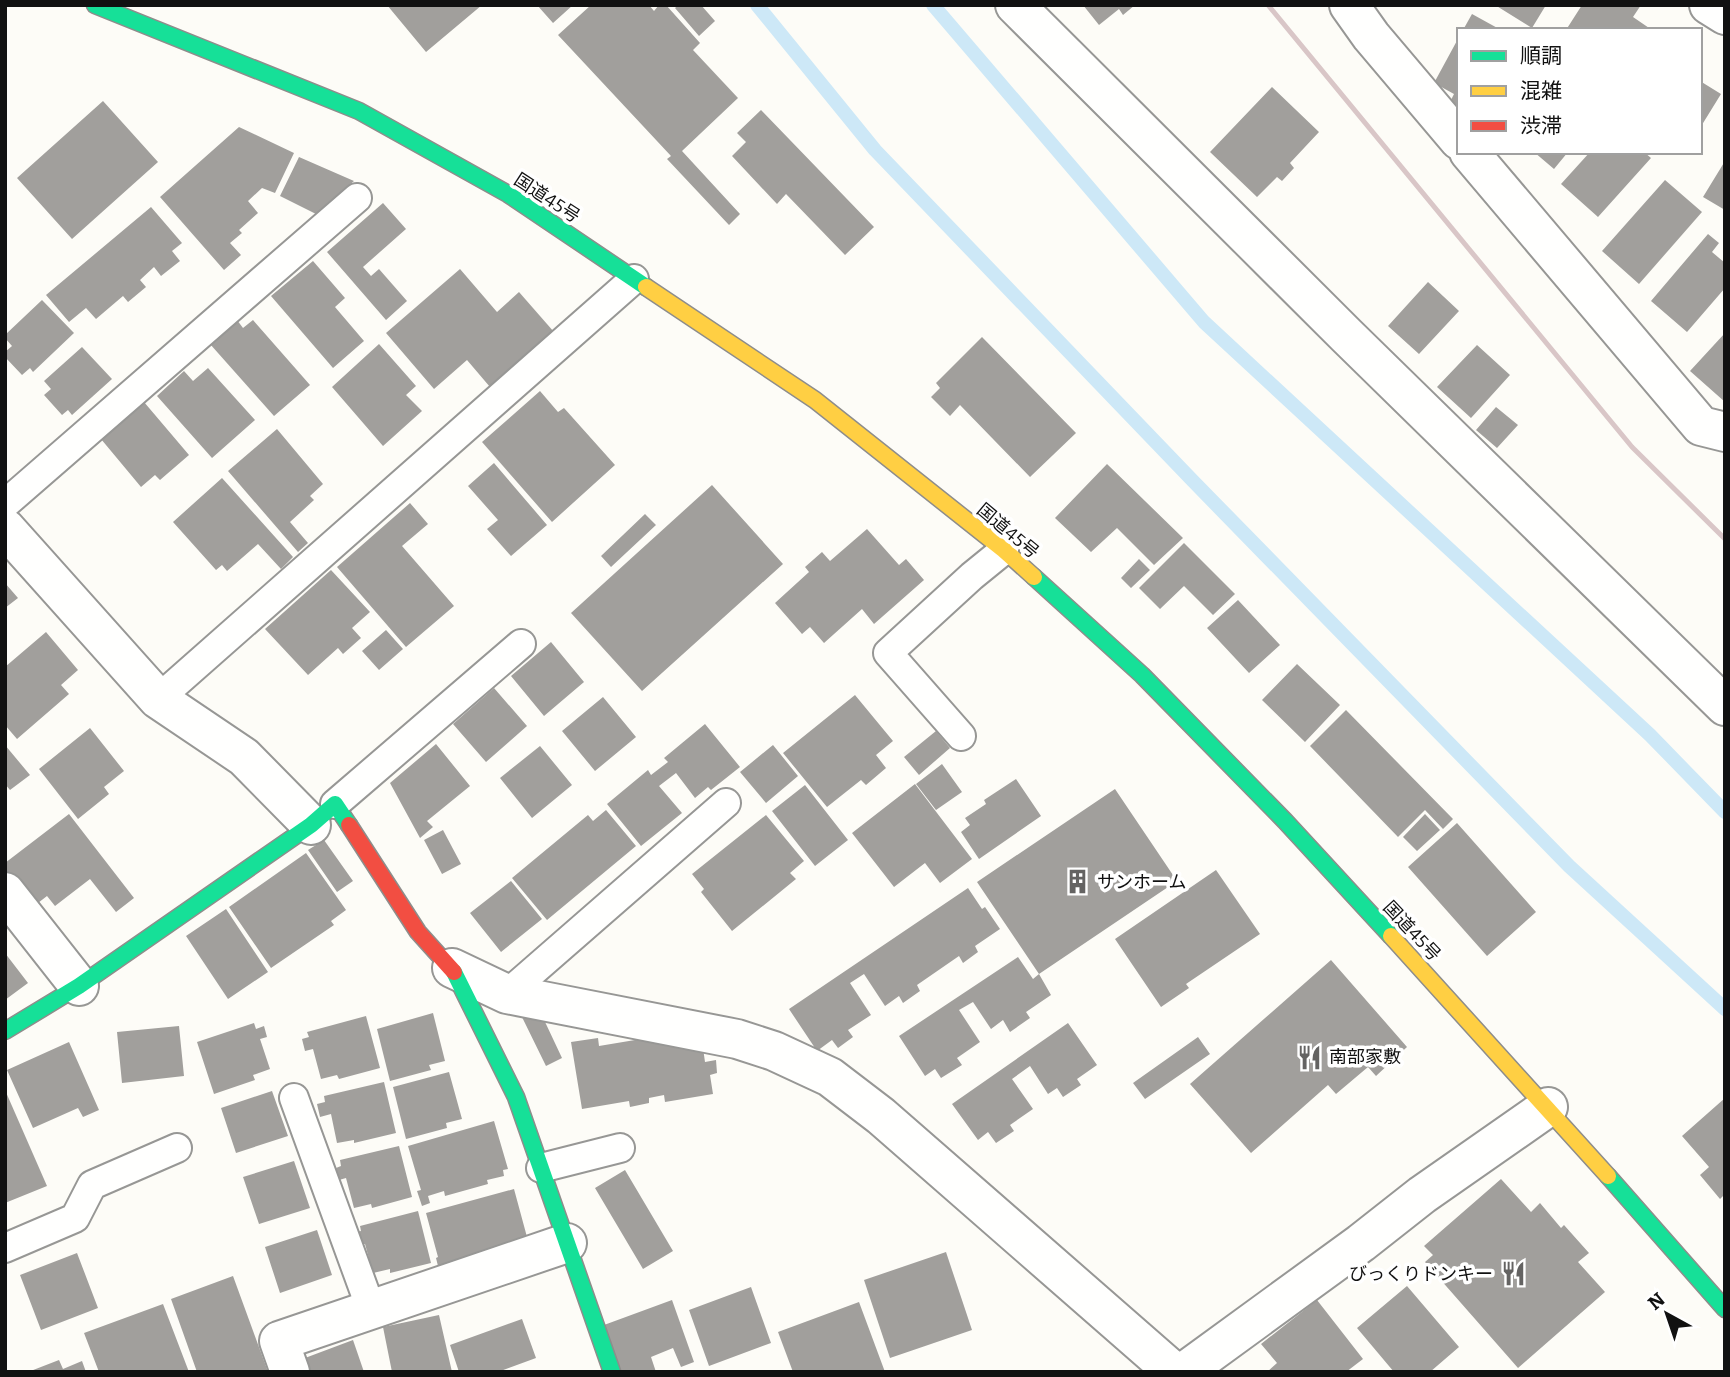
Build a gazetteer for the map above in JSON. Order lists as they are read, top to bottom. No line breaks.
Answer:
{"streets":{"main road":["国道45号"]},"places":{"building":["サンホーム"],"restaurant":["南部家敷","びっくりドンキー"]},"legend":["順調","混雑","渋滞"],"north":"top left"}
